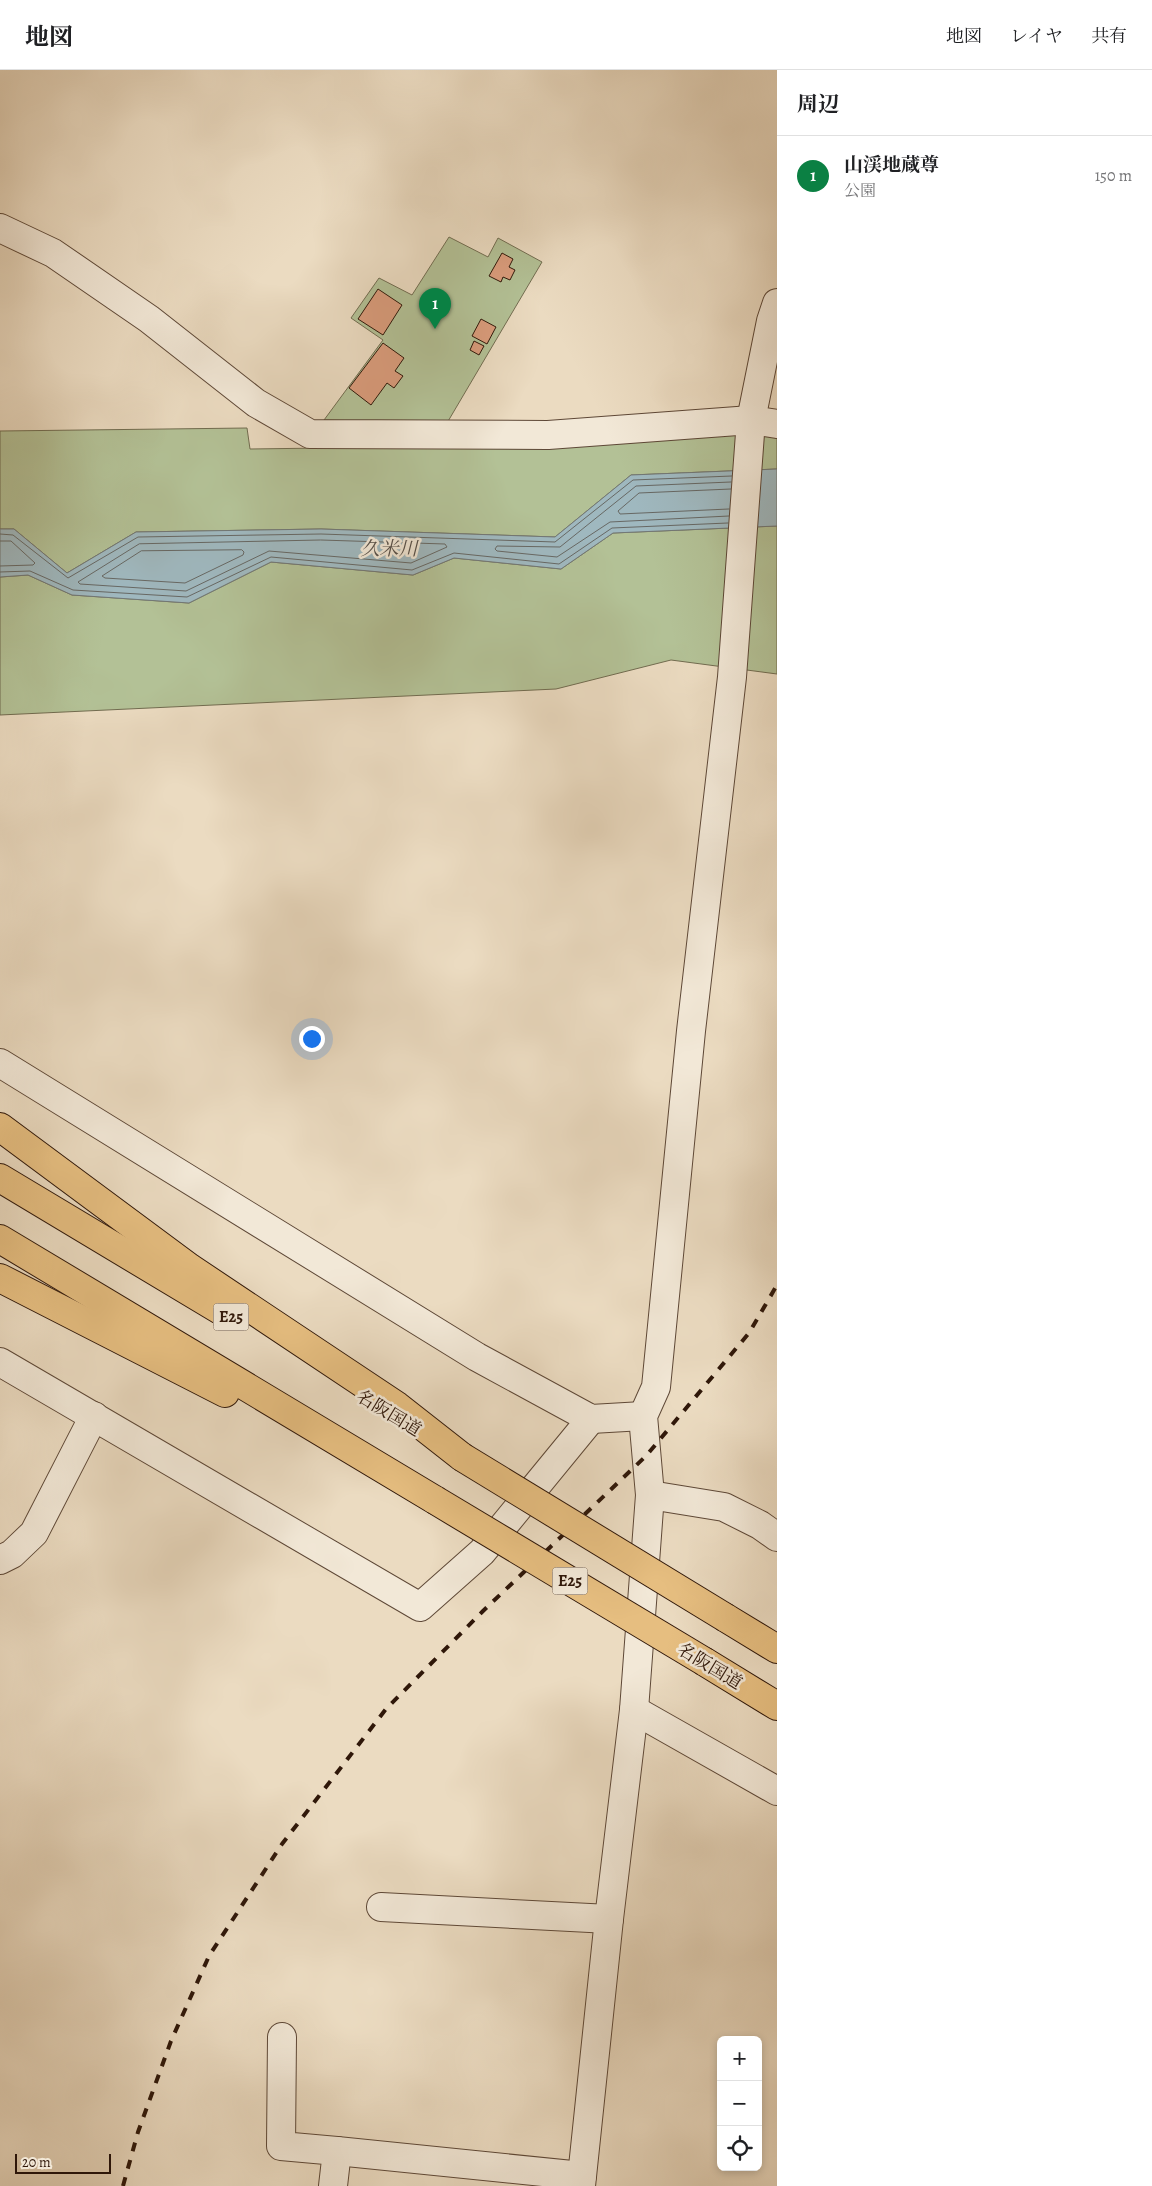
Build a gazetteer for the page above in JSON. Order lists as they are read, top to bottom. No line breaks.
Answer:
{"streets":{"highway":["E25","名阪国道"]},"water":["久米川"],"scale_bar":"20 m","page":{"header":"地図","nav":["地図","レイヤ","共有"],"heading":"周辺","list":[{"mark":"1","name":"山渓地蔵尊","note":"公園","value":"150 m"}],"pins":"1","map_buttons":["+","−"],"scale":"20 m"}}
